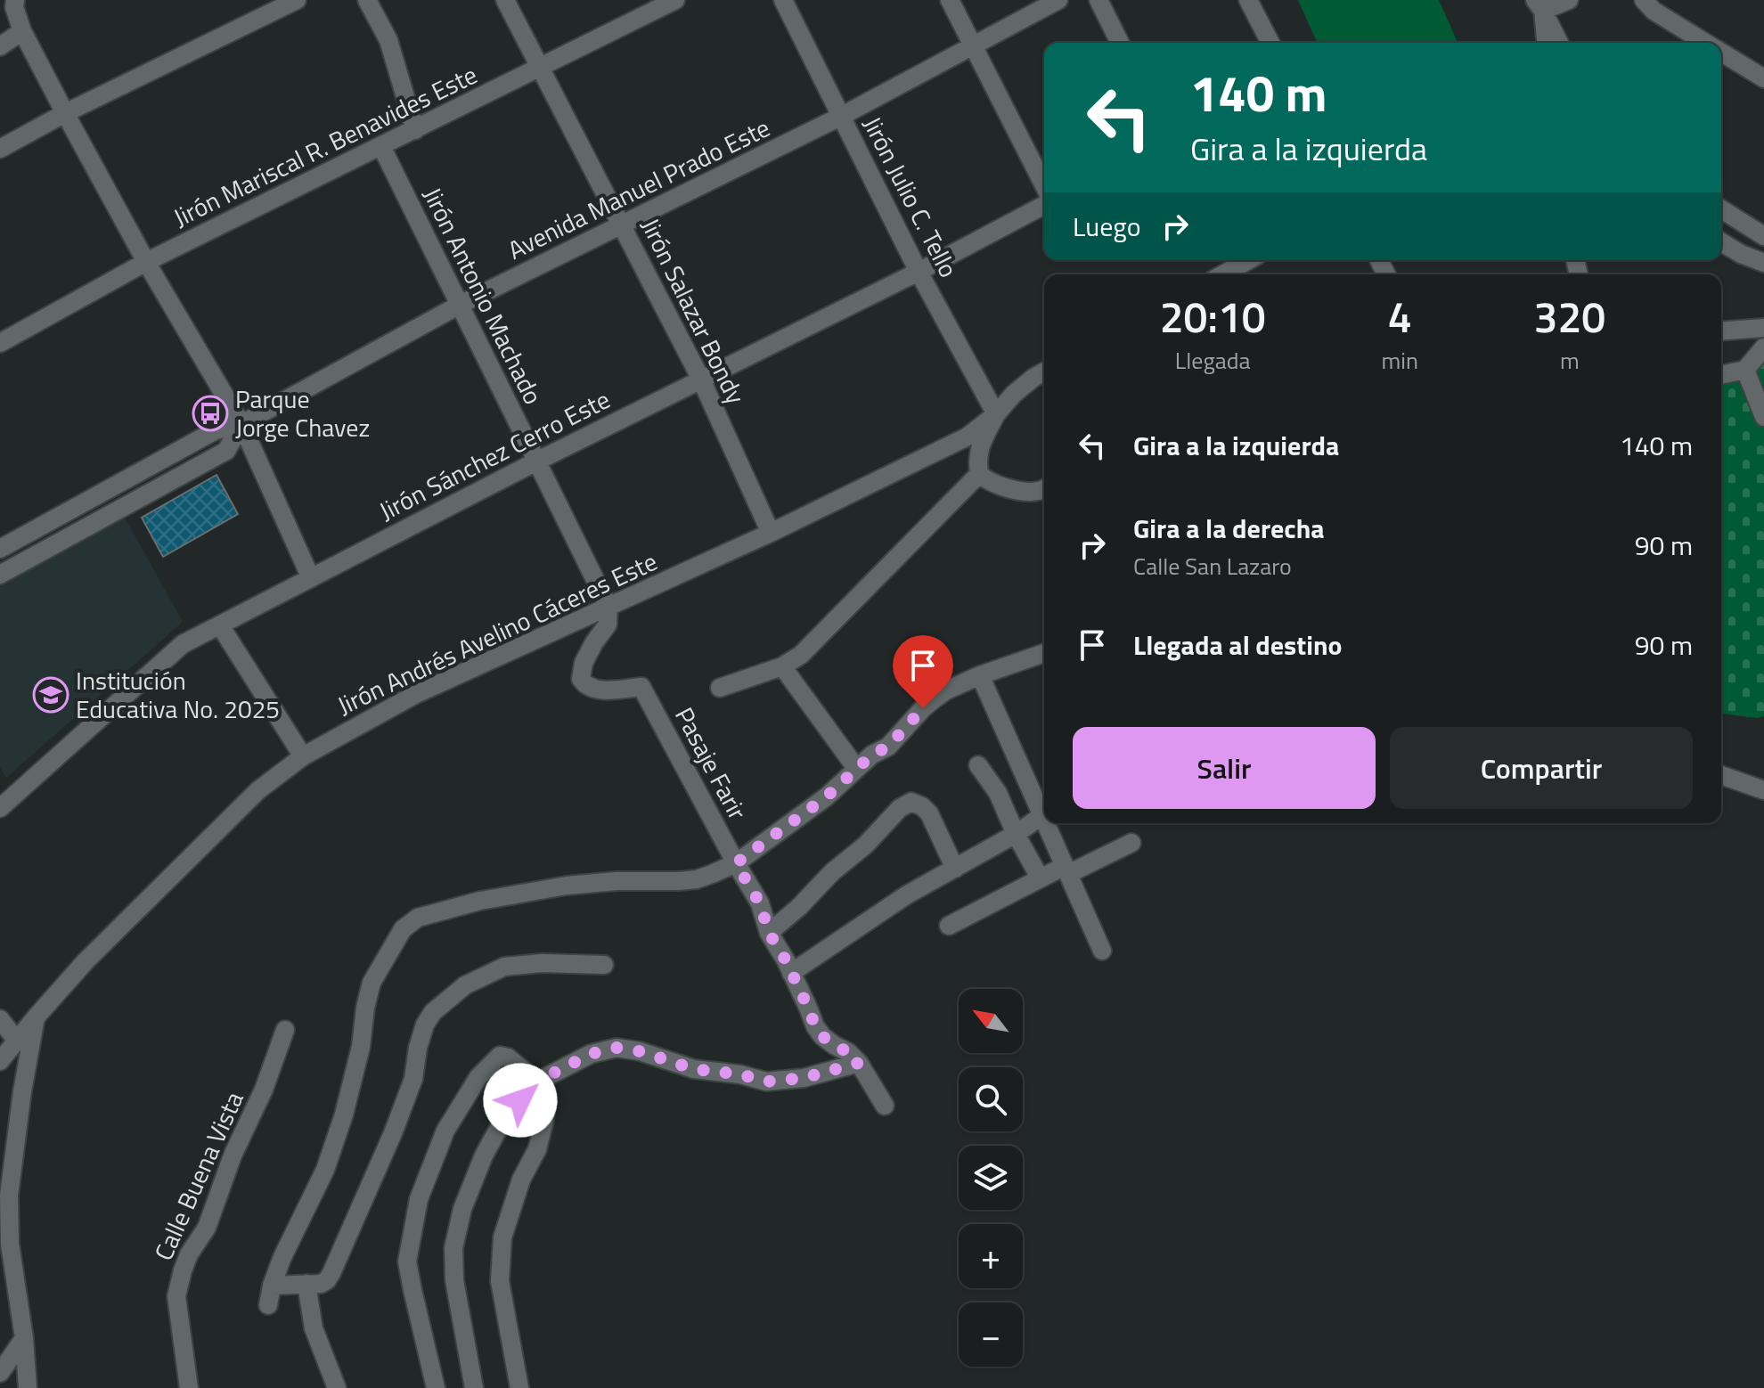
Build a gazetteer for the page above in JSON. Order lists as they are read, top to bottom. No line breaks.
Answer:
{"streets":{"street":["Jirón Mariscal R. Benavides Este","Avenida Manuel Prado Este","Jirón Julio C. Tello","Jirón Antonio Machado","Jirón Salazar Bondy","Jirón Sánchez Cerro Este","Jirón Andrés Avelino Cáceres Este","Pasaje Farir","Calle Buena Vista"]},"crossings":[["Jirón Mariscal R. Benavides Este","Jirón Antonio Machado"],["Jirón Mariscal R. Benavides Este","Jirón Salazar Bondy"],["Avenida Manuel Prado Este","Jirón Julio C. Tello"],["Avenida Manuel Prado Este","Jirón Antonio Machado"],["Avenida Manuel Prado Este","Jirón Salazar Bondy"],["Jirón Julio C. Tello","Jirón Sánchez Cerro Este"],["Jirón Julio C. Tello","Jirón Andrés Avelino Cáceres Este"],["Jirón Antonio Machado","Jirón Sánchez Cerro Este"],["Jirón Antonio Machado","Jirón Andrés Avelino Cáceres Este"],["Jirón Antonio Machado","Pasaje Farir"],["Jirón Salazar Bondy","Jirón Sánchez Cerro Este"],["Jirón Salazar Bondy","Jirón Andrés Avelino Cáceres Este"],["Jirón Andrés Avelino Cáceres Este","Pasaje Farir"]],"places":{"bus stop":["Parque Jorge Chavez"],"school or university":["Institución Educativa No. 2025"]},"north":"top left","page":{"turn":["140 m","Gira a la izquierda"],"then":"Luego","eta":["20:10","Llegada","4","min","320","m"],"list":[{"name":"Gira a la izquierda","value":"140 m"},{"name":"Gira a la derecha","note":"Calle San Lazaro","value":"90 m"},{"name":"Llegada al destino","value":"90 m"}],"buttons":["Salir","Compartir"],"map_buttons":["+","−"]}}
